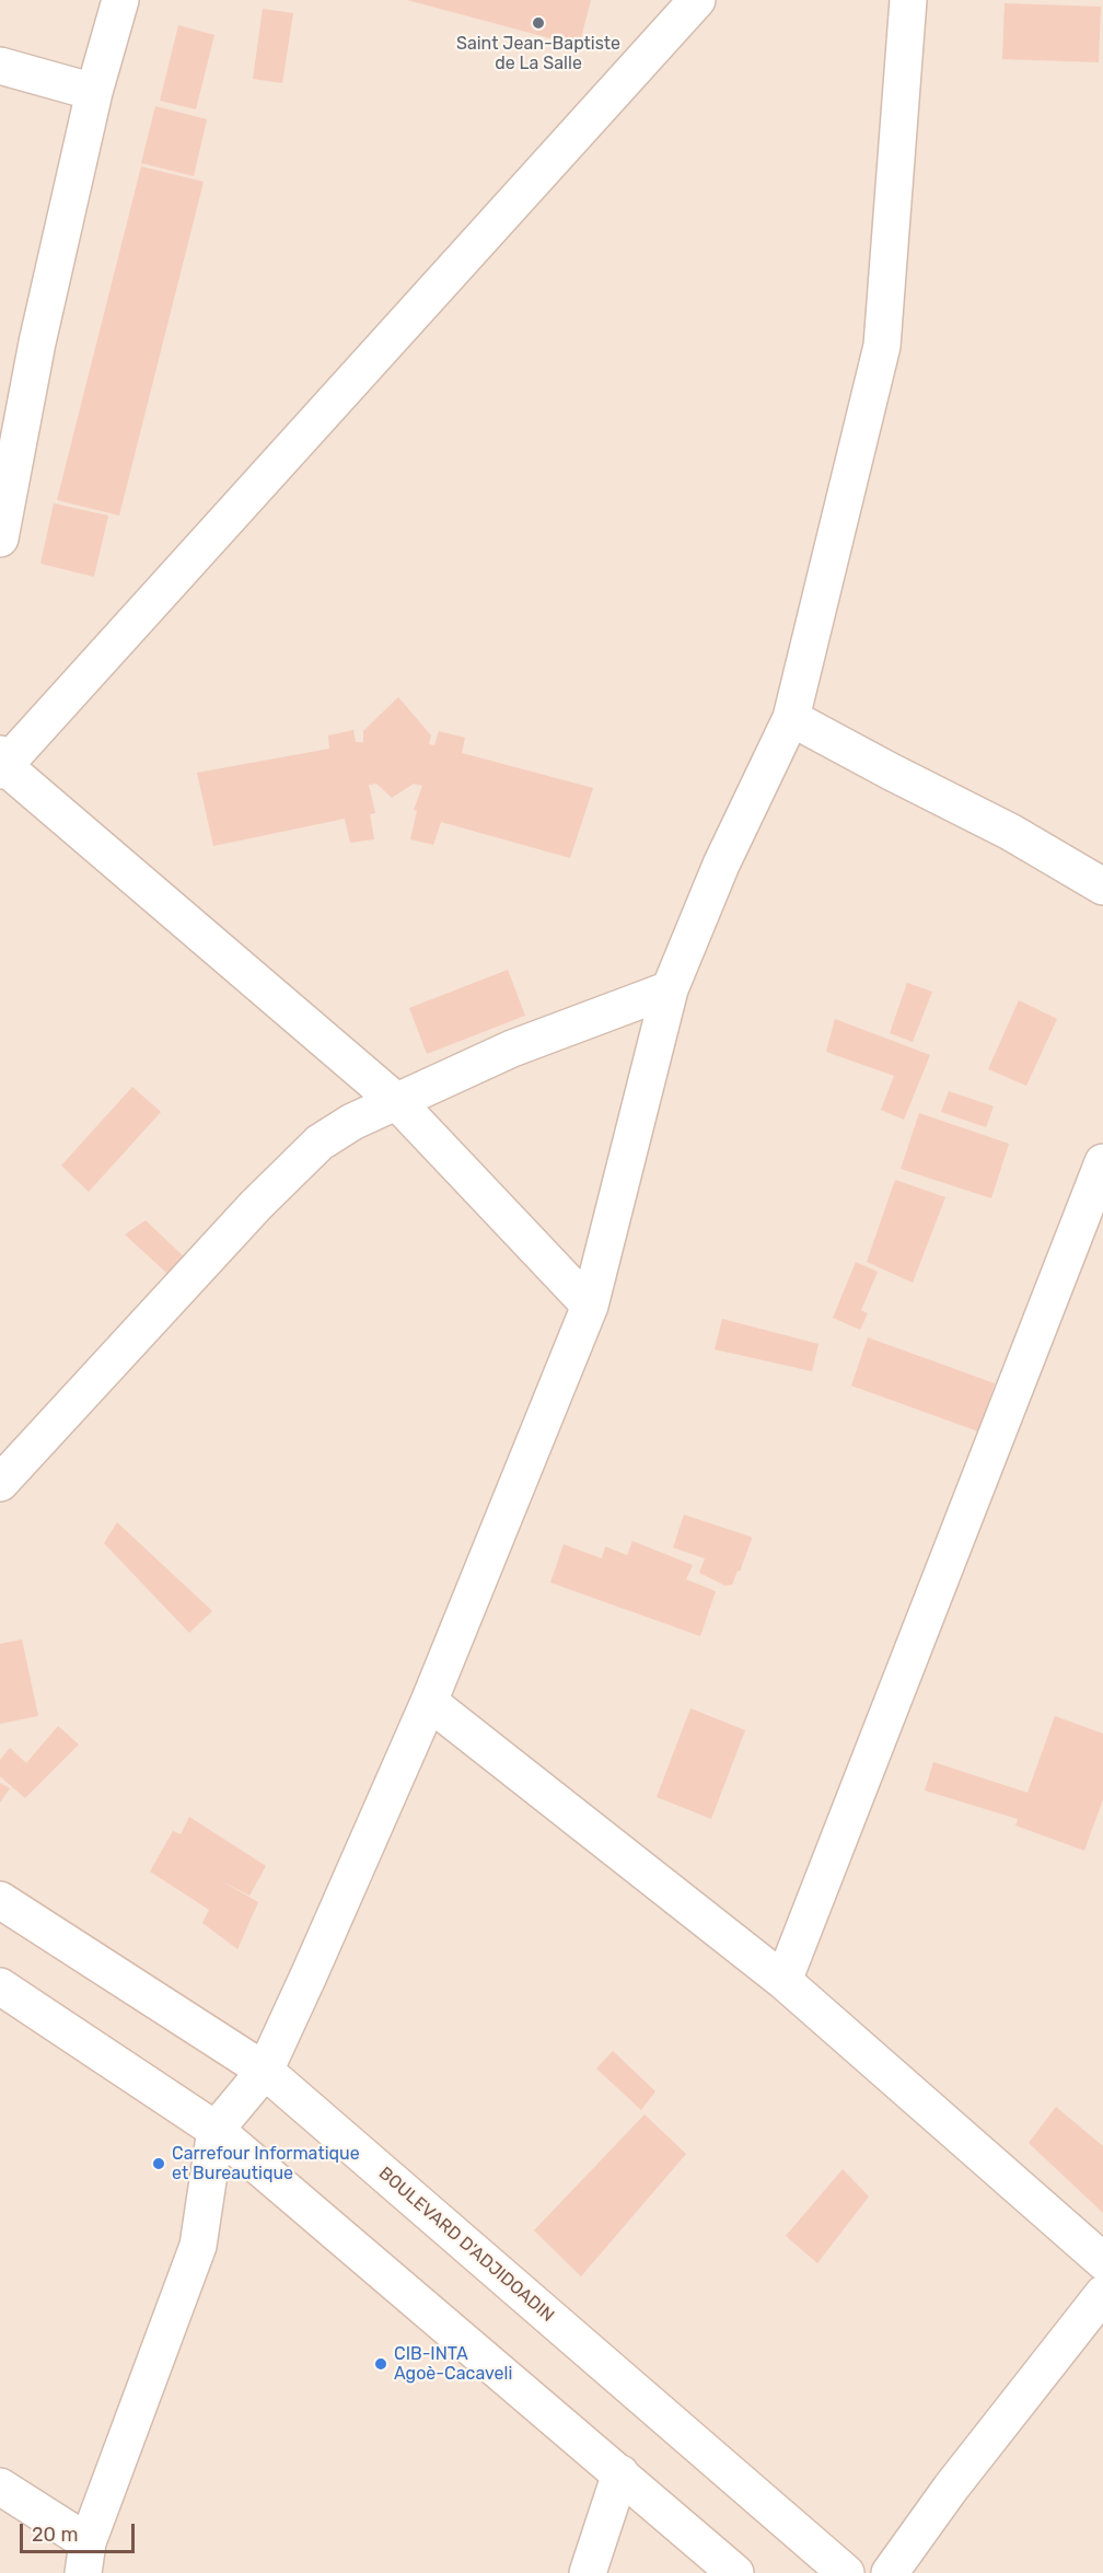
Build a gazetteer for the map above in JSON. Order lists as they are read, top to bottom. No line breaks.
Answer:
{"streets":{"street":["BOULEVARD D'ADJIDOADIN"]},"places":["Saint Jean-Baptiste de La Salle","Carrefour Informatique et Bureautique","CIB-INTA Agoè-Cacaveli"],"scale_bar":"20 m"}
